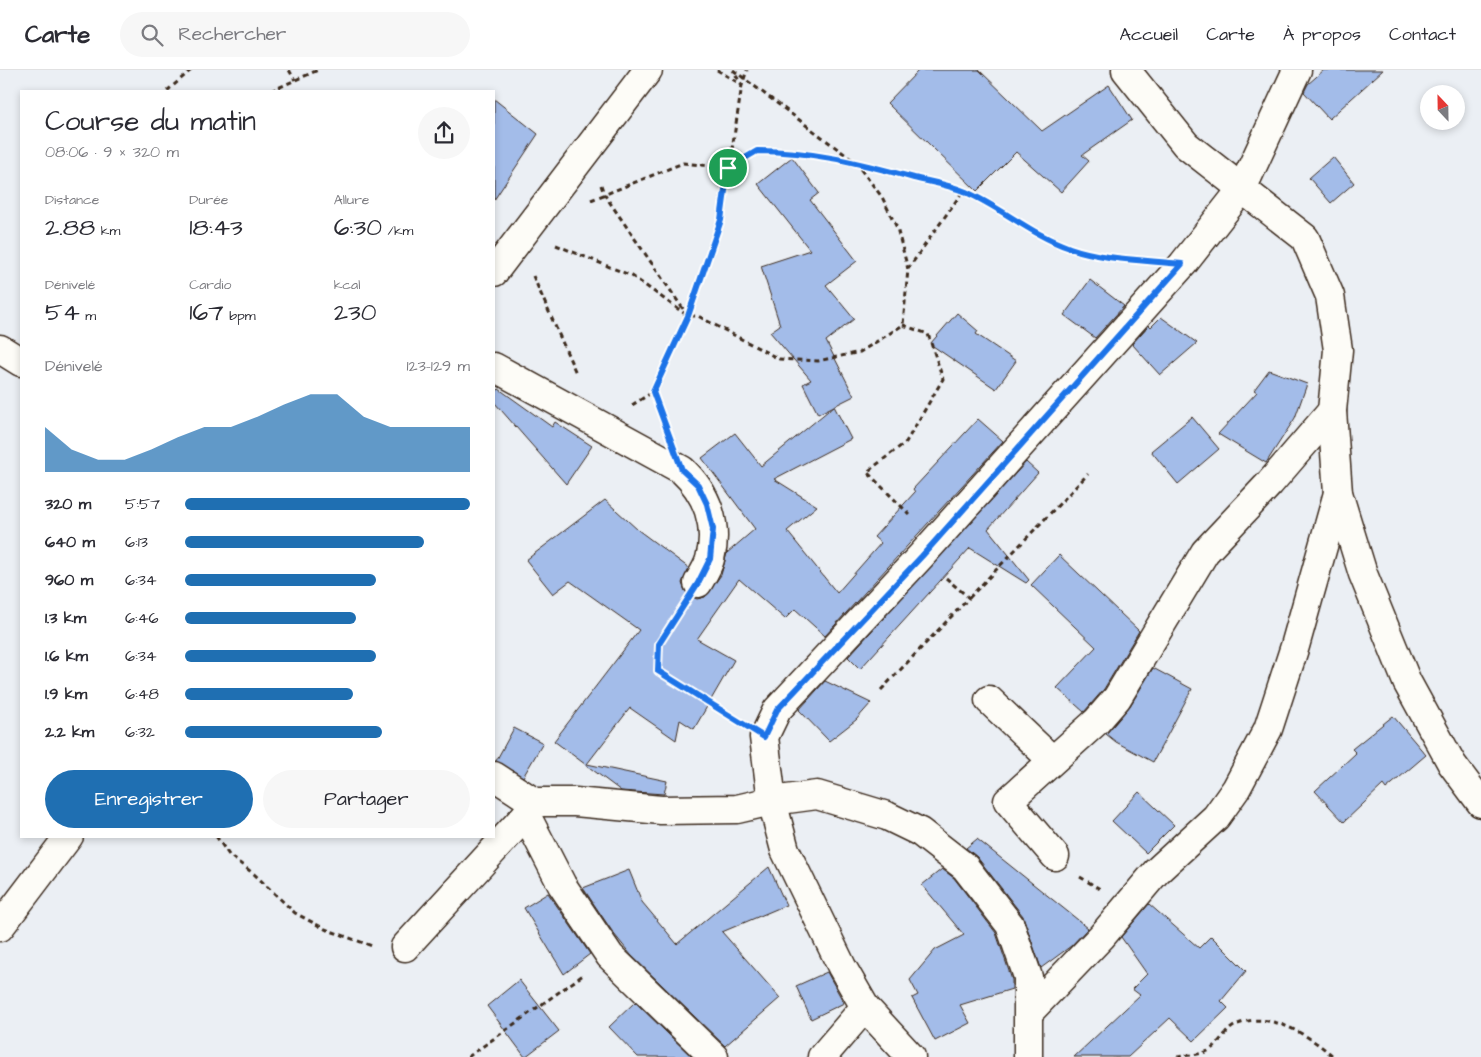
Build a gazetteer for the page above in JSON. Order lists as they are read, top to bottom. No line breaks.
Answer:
{"north":"top","page":{"header":"Carte","search":"Rechercher","nav":["Accueil","Carte","À propos","Contact"],"heading":["Course du matin","08:06 · 9 × 320 m"],"stats":[["Distance","2.88 km"],["Durée","18:43"],["Allure","6:30 /km"],["Dénivelé","54 m"],["Cardio","167 bpm"],["kcal","230"]],"chart":["Dénivelé","123–129 m"],"list":[{"name":"320 m","note":"5:57"},{"name":"640 m","note":"6:13"},{"name":"960 m","note":"6:34"},{"name":"1.3 km","note":"6:46"},{"name":"1.6 km","note":"6:34"},{"name":"1.9 km","note":"6:48"},{"name":"2.2 km","note":"6:32"}],"buttons":["Enregistrer","Partager"]}}
